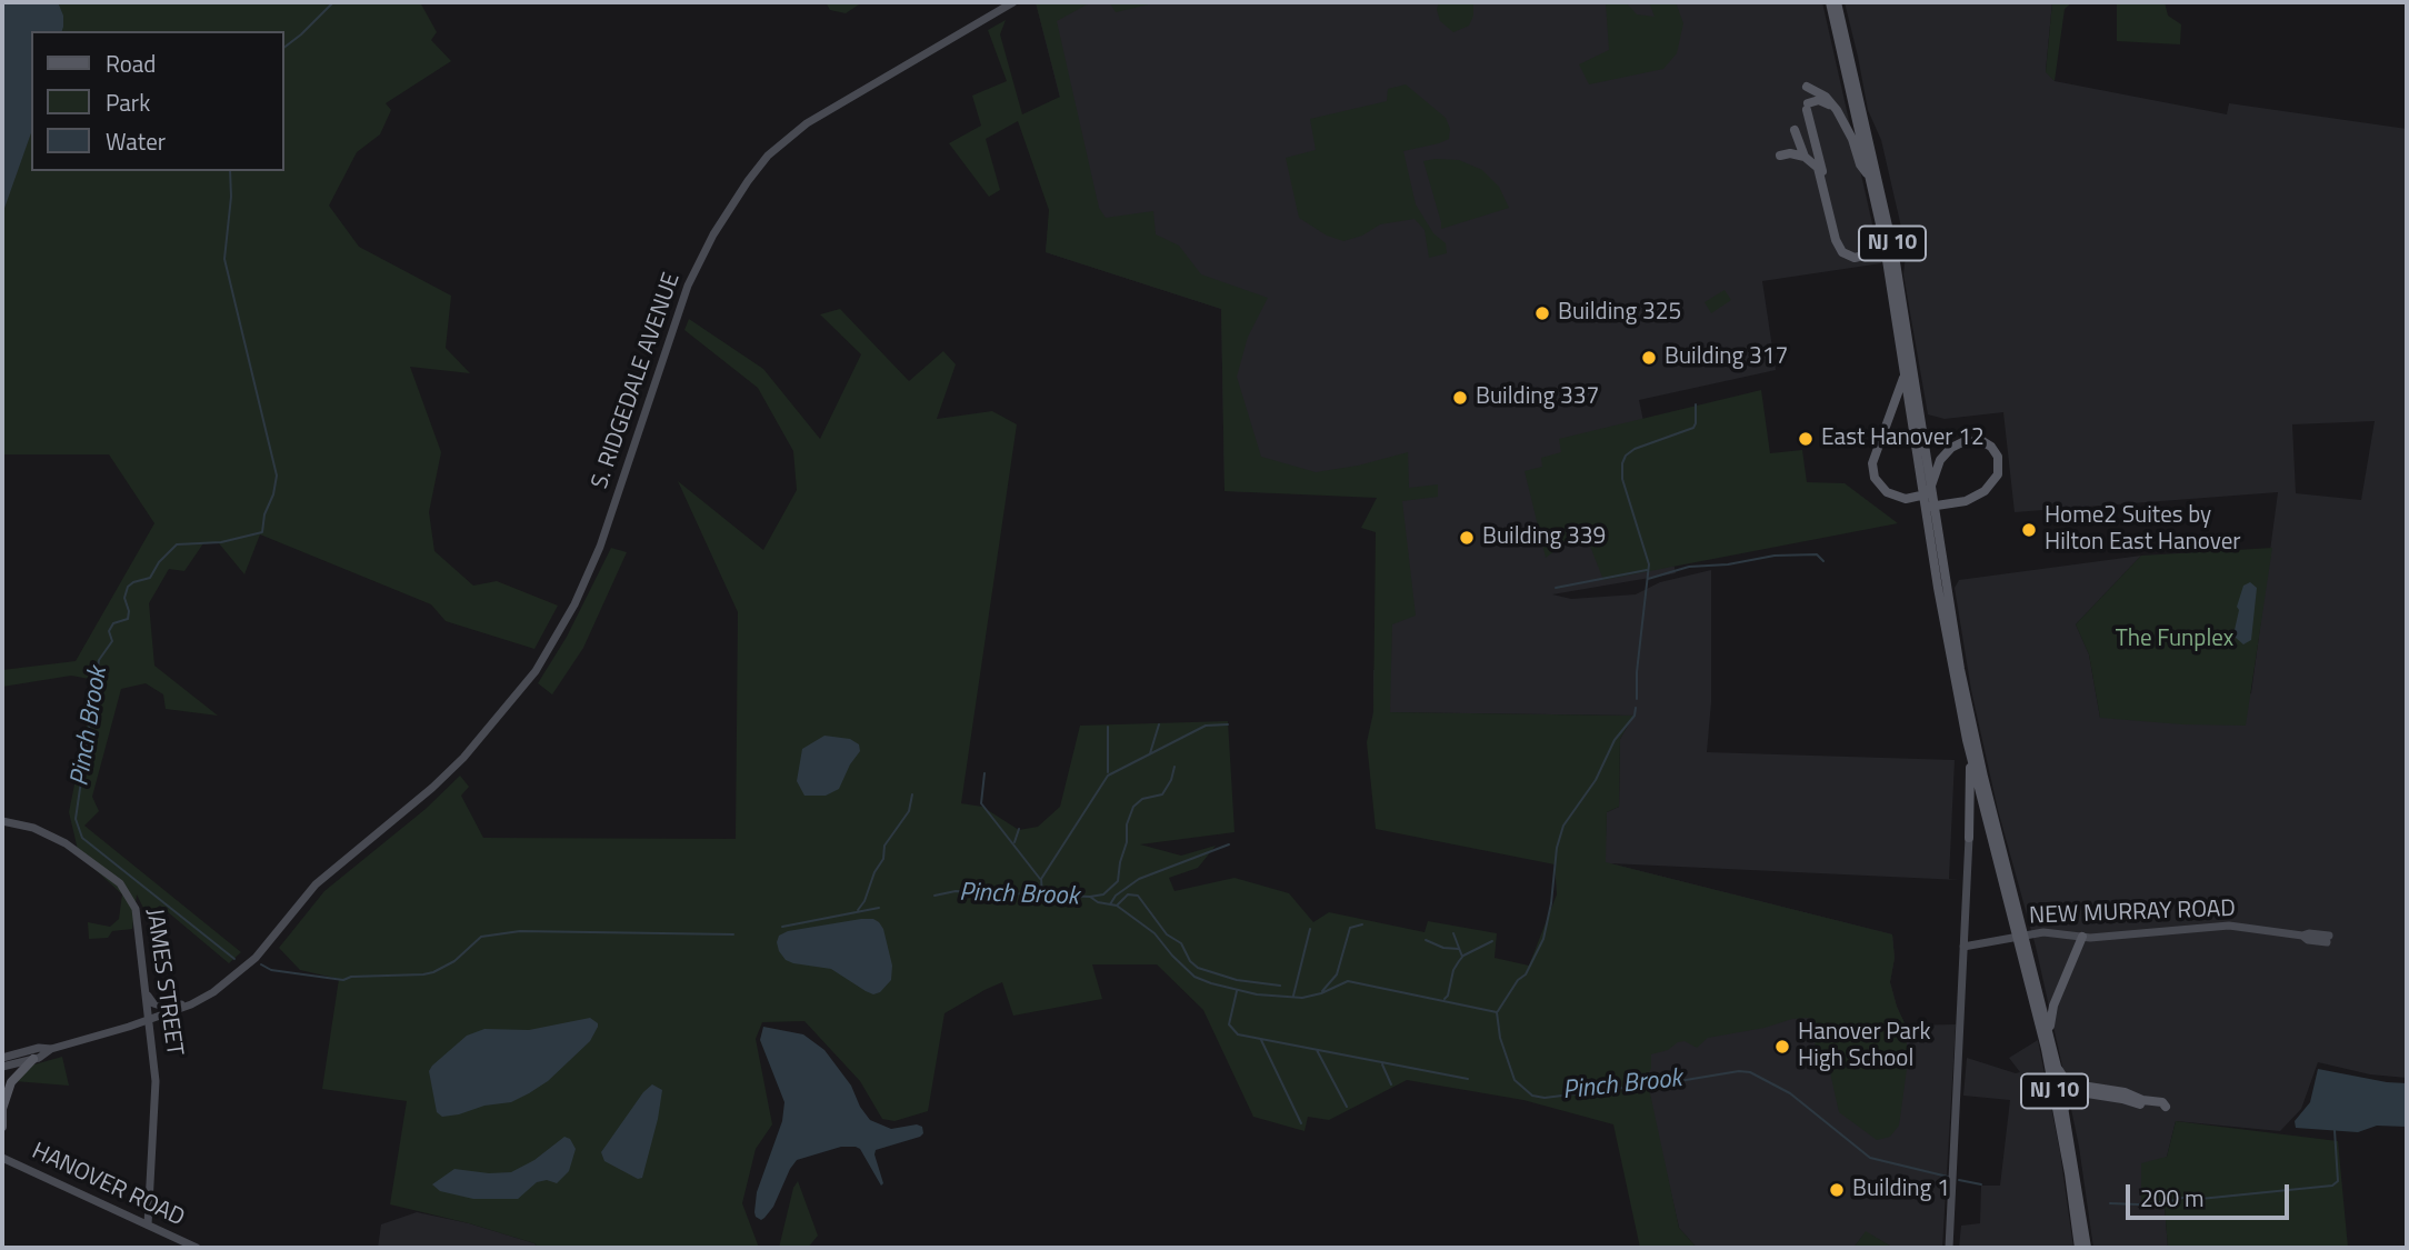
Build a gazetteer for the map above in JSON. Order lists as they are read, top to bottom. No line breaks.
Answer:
{"streets":{"main road":["NJ 10","S. RIDGEDALE AVENUE","NEW MURRAY ROAD","JAMES STREET","HANOVER ROAD"]},"crossings":[["NJ 10","NEW MURRAY ROAD"],["S. RIDGEDALE AVENUE","JAMES STREET"],["JAMES STREET","HANOVER ROAD"]],"water":["Pinch Brook"],"parks":["The Funplex"],"places":["Building 325","Building 317","Building 337","East Hanover 12","Home2 Suites by Hilton East Hanover","Building 339","Hanover Park High School","Building 1"],"legend":["Road","Park","Water"],"scale_bar":"200 m"}
